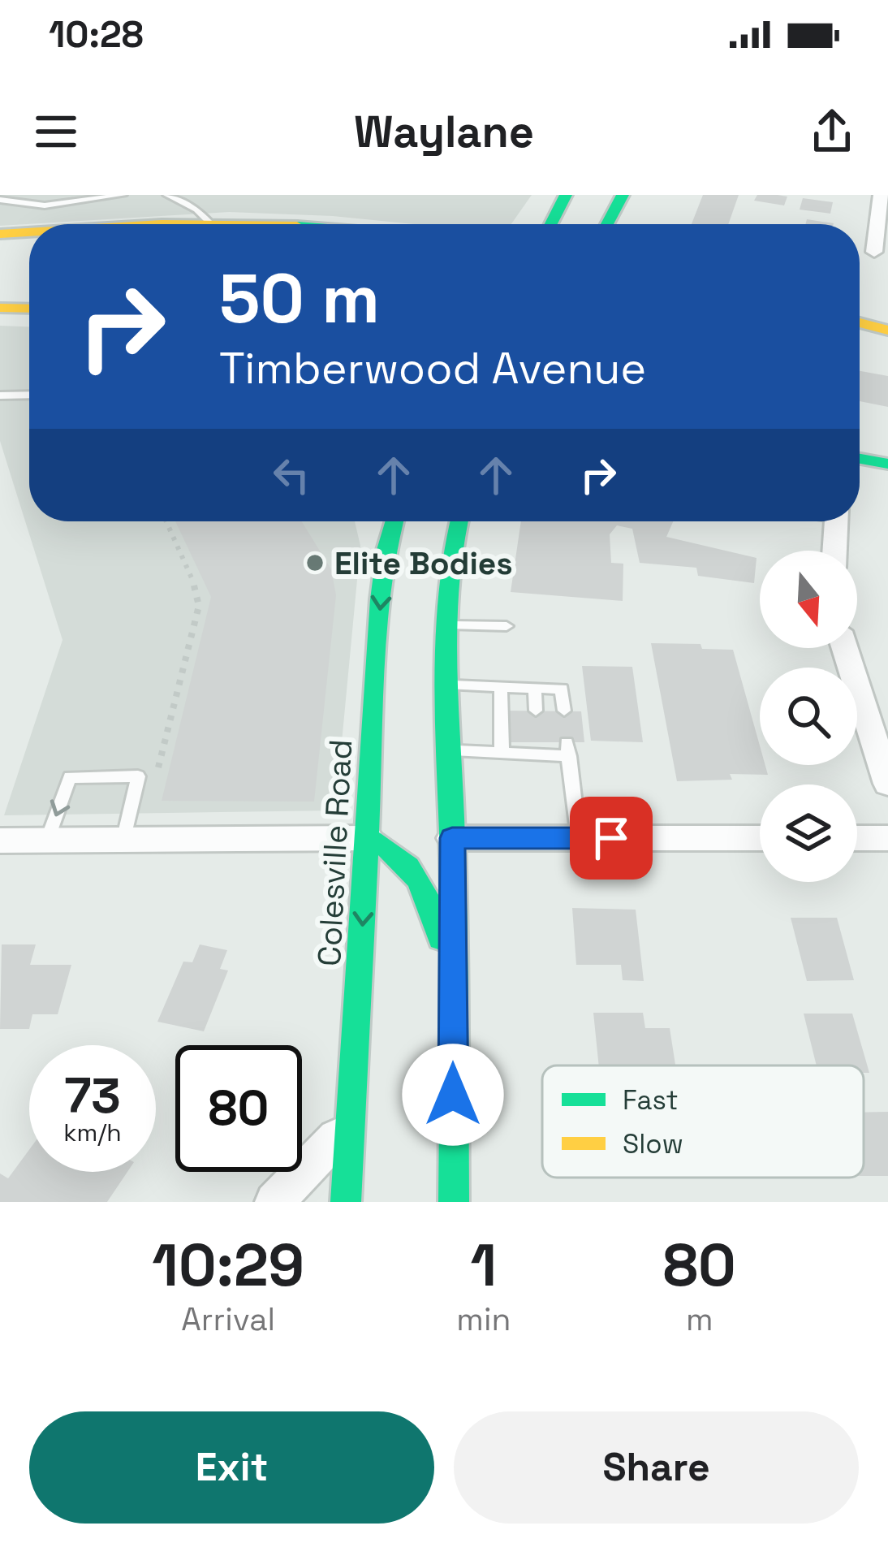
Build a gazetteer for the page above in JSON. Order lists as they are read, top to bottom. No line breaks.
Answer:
{"streets":{"main road":["Colesville Road"]},"places":["Elite Bodies"],"legend":["Fast","Slow"],"north":"bottom","page":{"status":"10:28","header":"Waylane","turn":["50 m","Timberwood Avenue"],"speed":"73 km/h","limit":"80","eta":["10:29","Arrival","1","min","80","m"],"buttons":["Exit","Share"]}}
